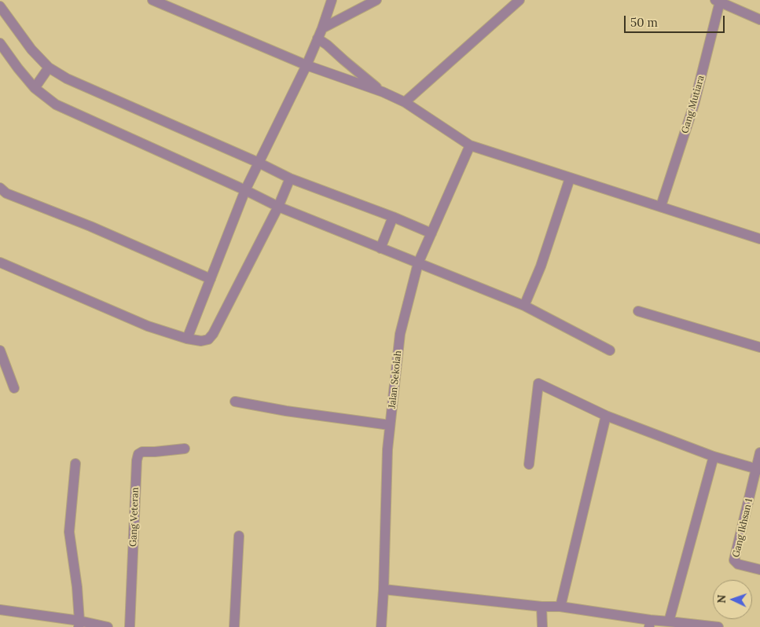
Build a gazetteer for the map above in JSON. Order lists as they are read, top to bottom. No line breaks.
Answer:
{"streets":{"street":["Gang Mutiara","Jalan Sekolah","Gang Veteran","Gang Ikhsan 1"]},"scale_bar":"50 m","north":"left"}
